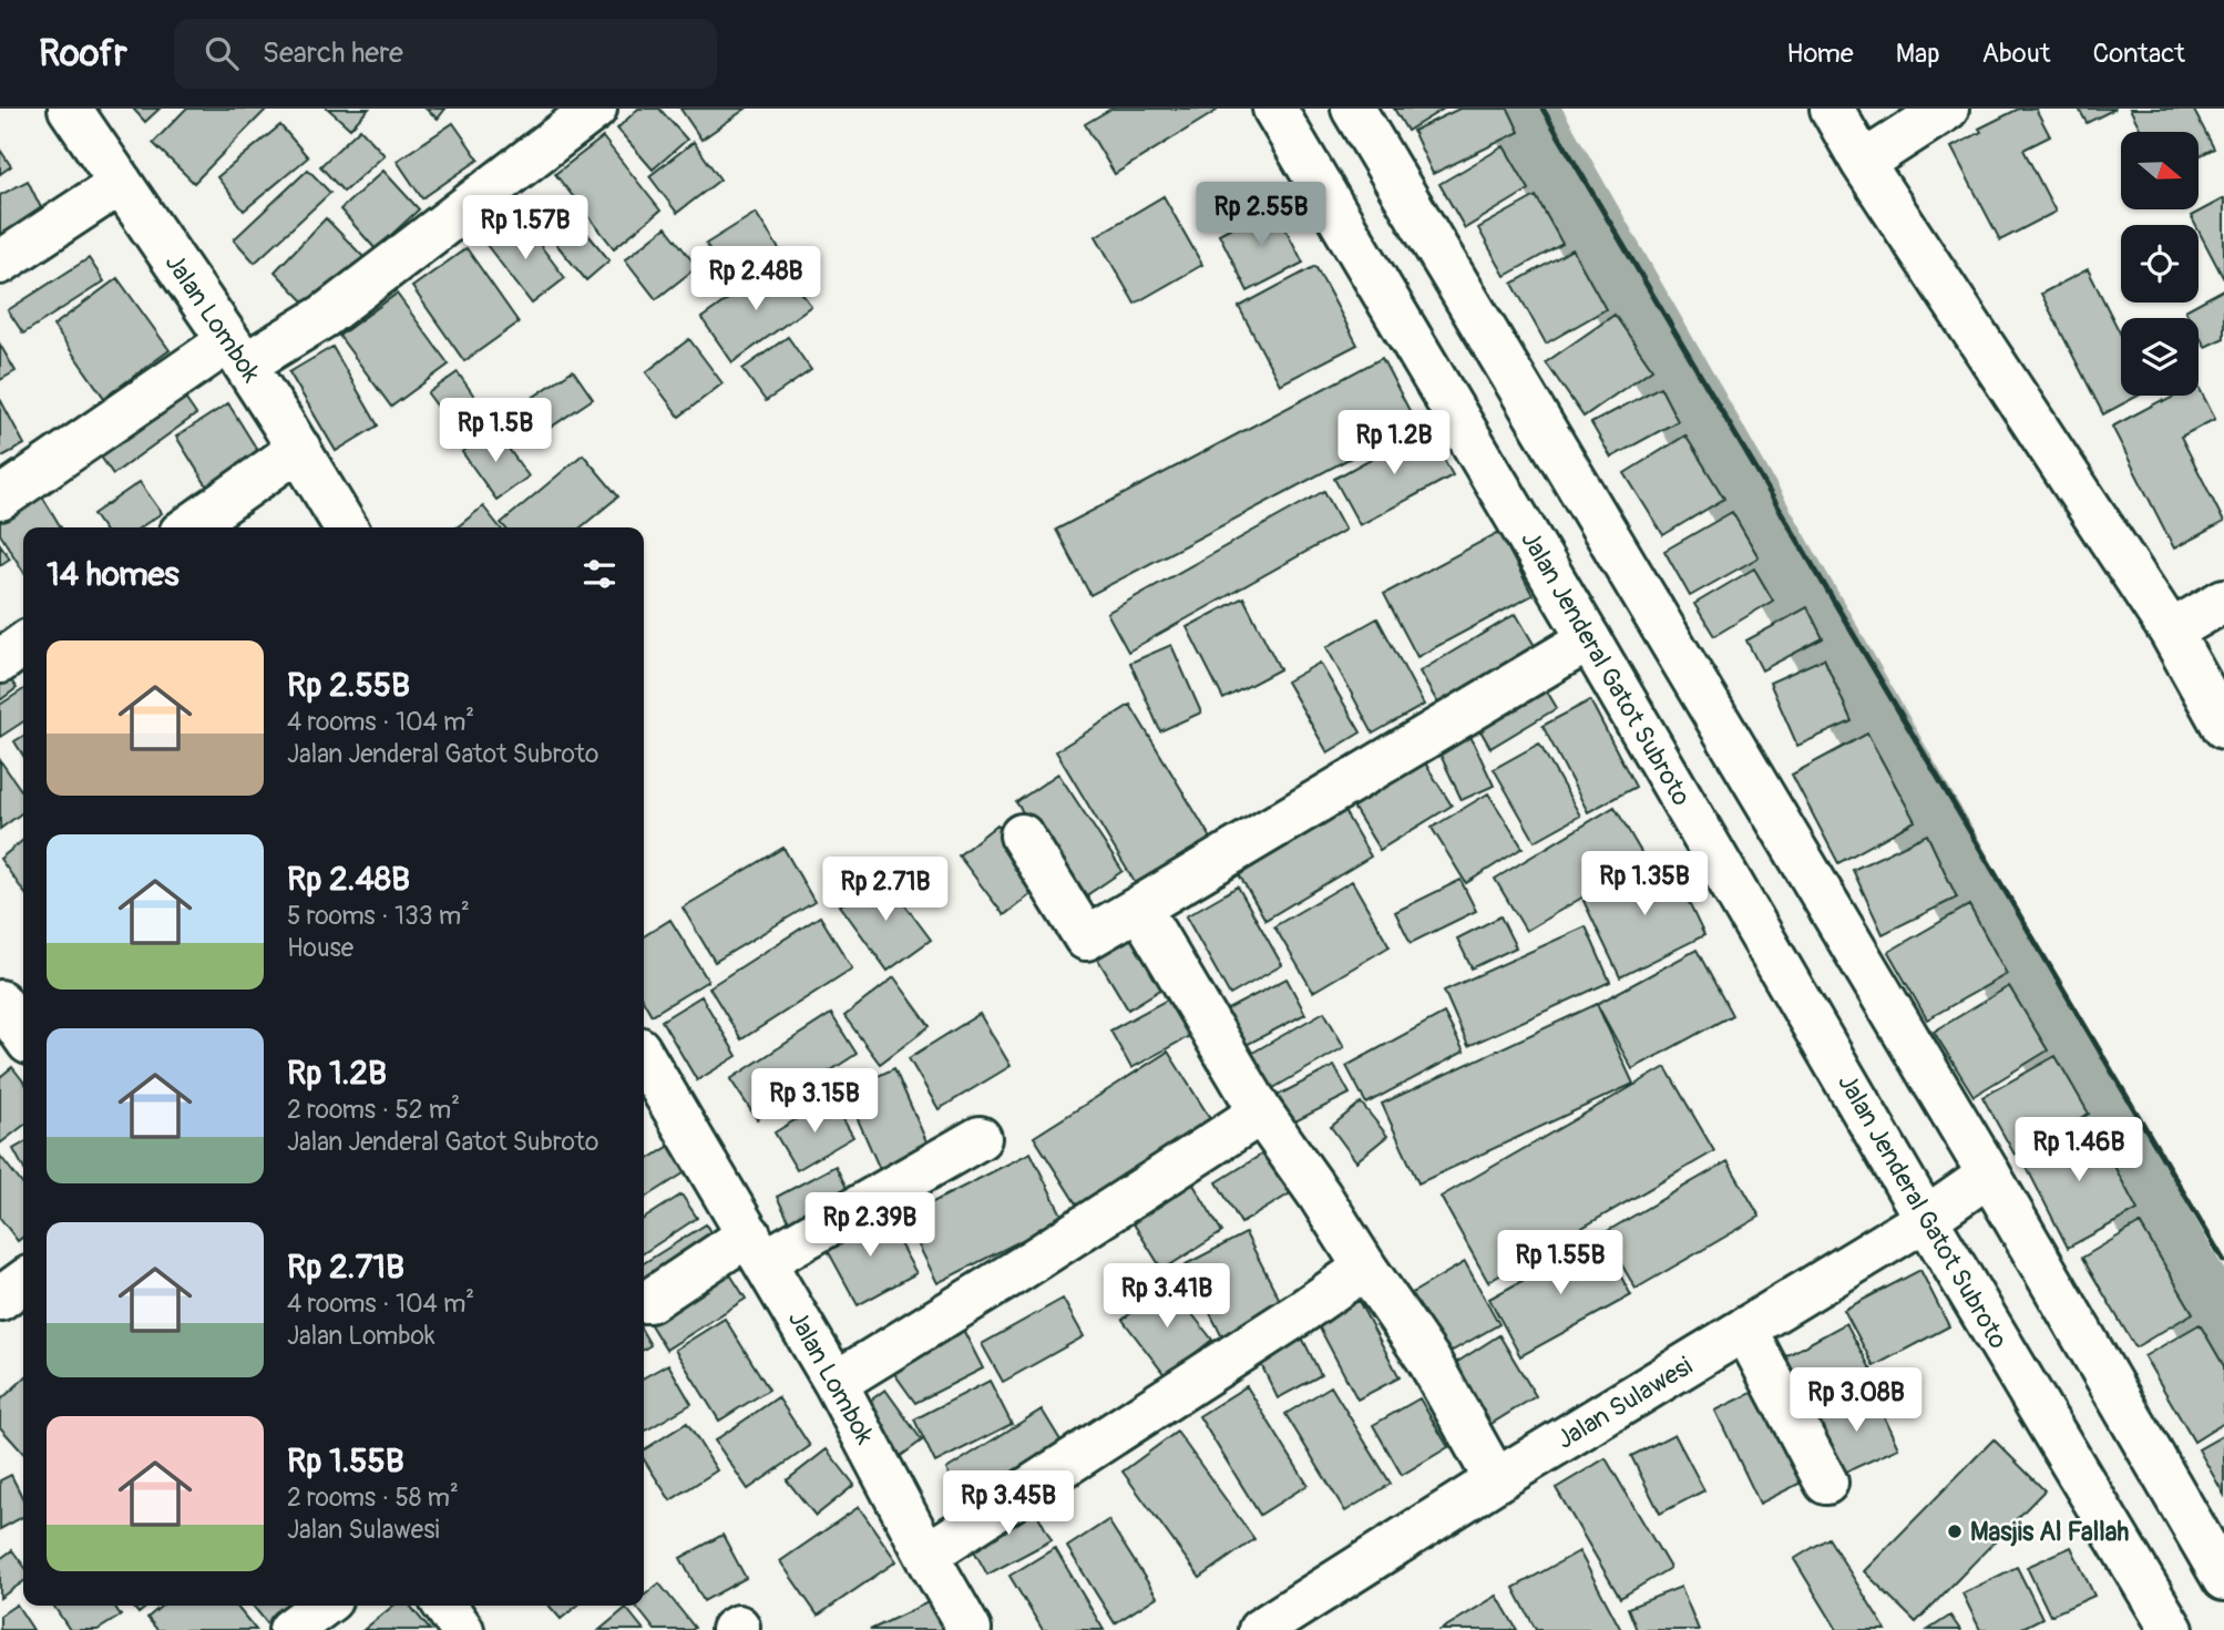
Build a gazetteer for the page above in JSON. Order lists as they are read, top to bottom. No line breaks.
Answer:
{"streets":{"street":["Jalan Lombok","Jalan Jenderal Gatot Subroto","Jalan Sulawesi"]},"crossings":[["Jalan Jenderal Gatot Subroto","Jalan Sulawesi"]],"places":["Masjis Al Fallah"],"north":"right","page":{"header":"Roofr","search":"Search here","nav":["Home","Map","About","Contact"],"price":["Rp 2.55B","Rp 1.57B","Rp 2.48B","Rp 1.5B","Rp 1.2B","Rp 1.35B","Rp 2.71B","Rp 3.15B","Rp 1.46B","Rp 2.39B","Rp 1.55B","Rp 3.41B","Rp 3.08B","Rp 3.45B"],"heading":"14 homes","list":[{"name":"Rp 2.55B","note":"4 rooms · 104 m² · Jalan Jenderal Gatot Subroto"},{"name":"Rp 2.48B","note":"5 rooms · 133 m² · House"},{"name":"Rp 1.2B","note":"2 rooms · 52 m² · Jalan Jenderal Gatot Subroto"},{"name":"Rp 2.71B","note":"4 rooms · 104 m² · Jalan Lombok"},{"name":"Rp 1.55B","note":"2 rooms · 58 m² · Jalan Sulawesi"}]}}
